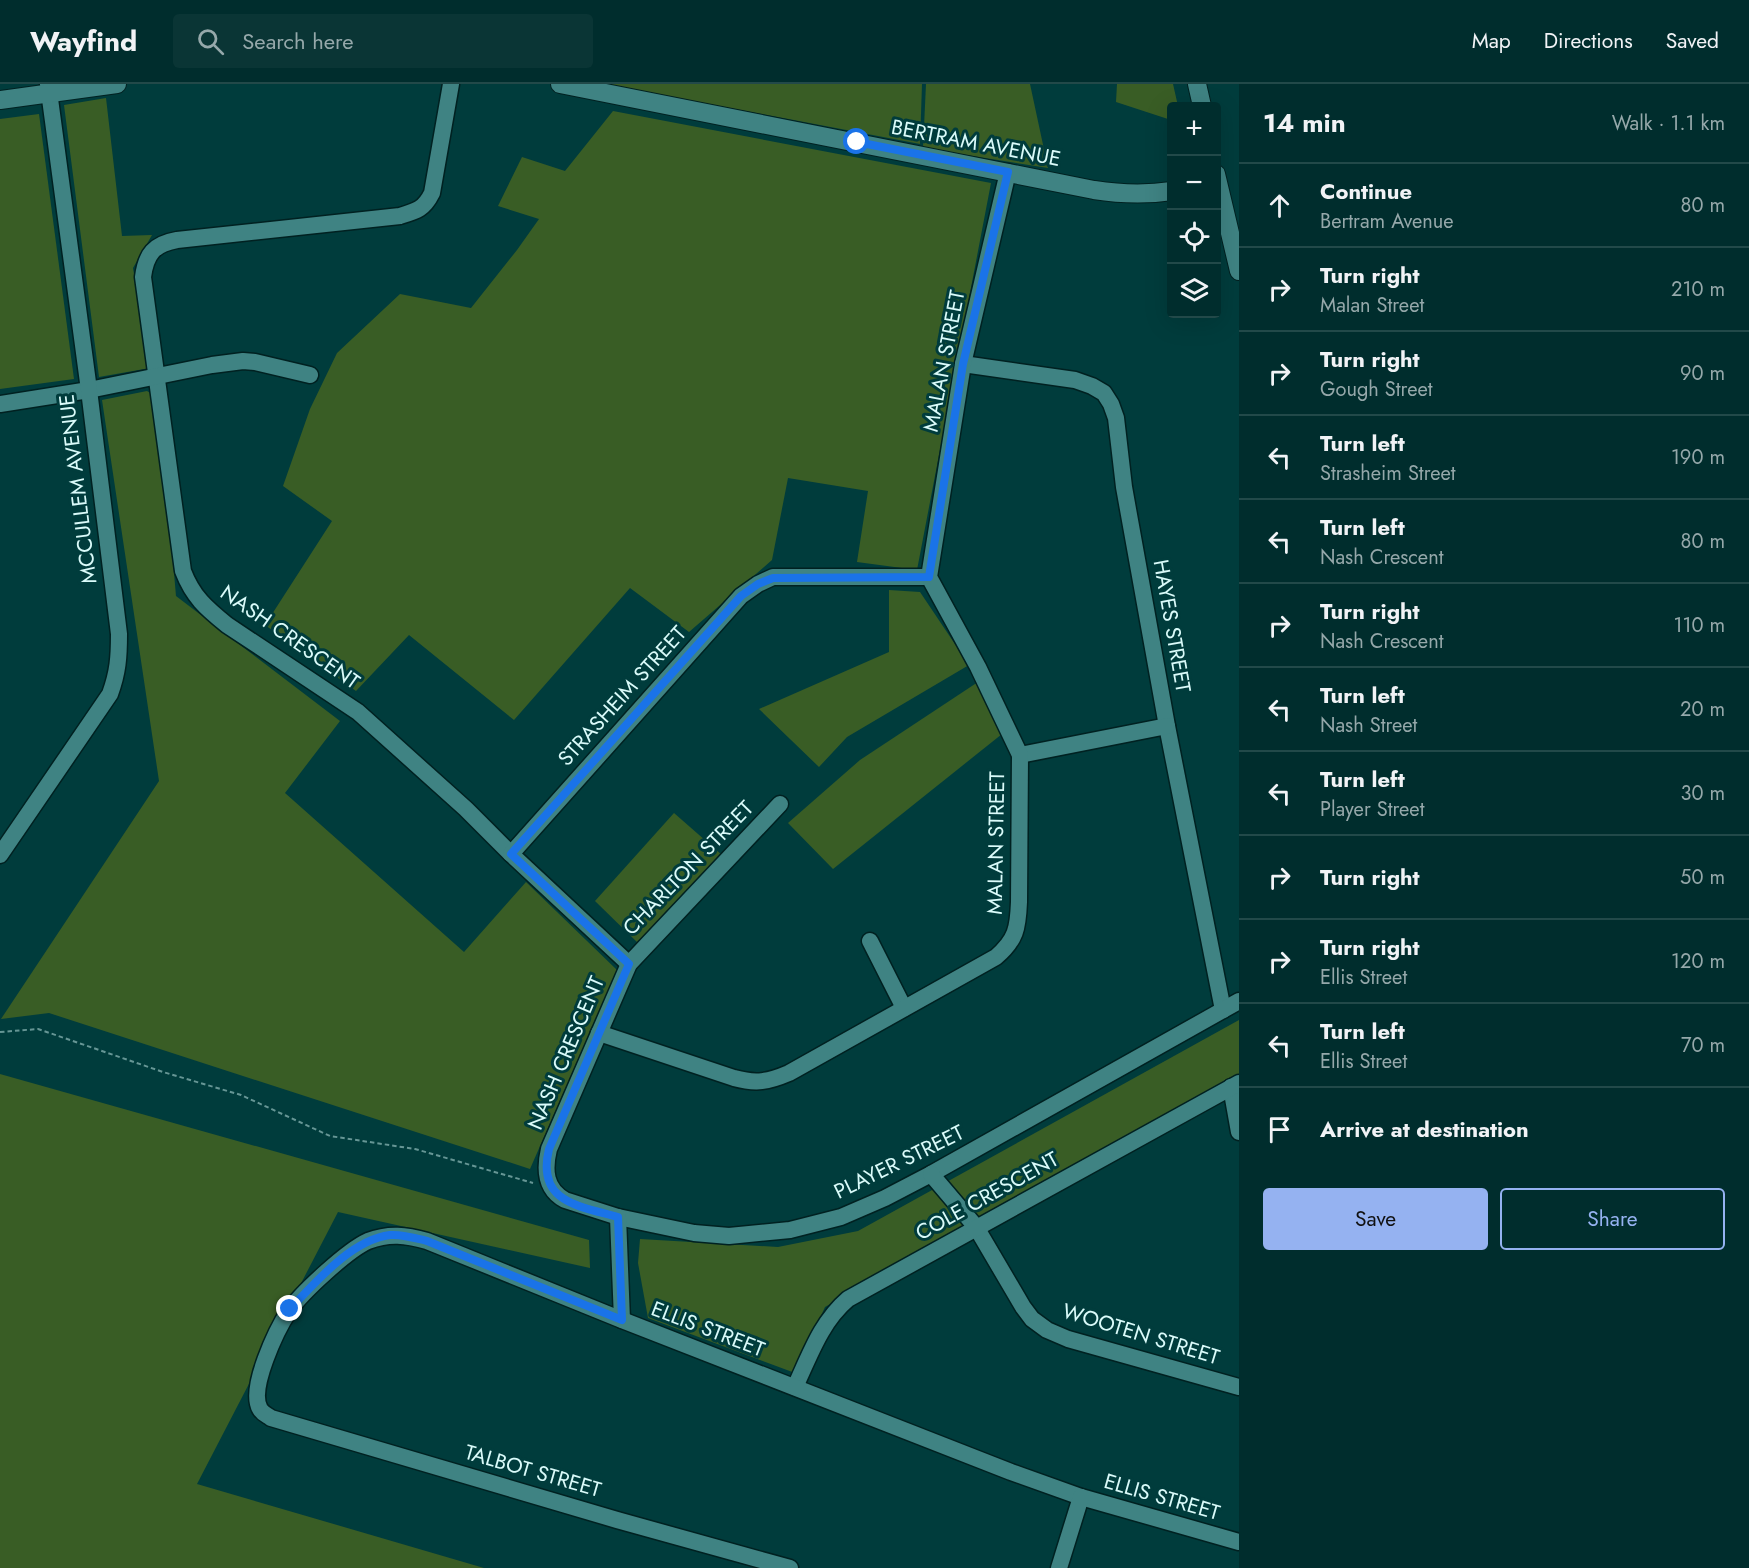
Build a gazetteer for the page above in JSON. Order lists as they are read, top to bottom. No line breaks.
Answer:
{"streets":{"street":["BERTRAM AVENUE","MALAN STREET","MCCULLEM AVENUE","HAYES STREET","NASH CRESCENT","STRASHEIM STREET","CHARLTON STREET","PLAYER STREET","COLE CRESCENT","ELLIS STREET","WOOTEN STREET","TALBOT STREET"]},"crossings":[["BERTRAM AVENUE","MALAN STREET"],["MALAN STREET","HAYES STREET"],["MALAN STREET","NASH CRESCENT"],["MALAN STREET","STRASHEIM STREET"],["HAYES STREET","PLAYER STREET"],["NASH CRESCENT","STRASHEIM STREET"],["NASH CRESCENT","CHARLTON STREET"],["NASH CRESCENT","PLAYER STREET"],["PLAYER STREET","WOOTEN STREET"],["COLE CRESCENT","ELLIS STREET"],["COLE CRESCENT","WOOTEN STREET"],["ELLIS STREET","TALBOT STREET"]],"page":{"header":"Wayfind","search":"Search here","nav":["Map","Directions","Saved"],"heading":["14 min","Walk · 1.1 km"],"map_buttons":["+","−"],"list":[["Continue","Bertram Avenue","80 m"],["Turn right","Malan Street","210 m"],["Turn right","Gough Street","90 m"],["Turn left","Strasheim Street","190 m"],["Turn left","Nash Crescent","80 m"],["Turn right","Nash Crescent","110 m"],["Turn left","Nash Street","20 m"],["Turn left","Player Street","30 m"],["Turn right","50 m"],["Turn right","Ellis Street","120 m"],["Turn left","Ellis Street","70 m"],"Arrive at destination"],"buttons":["Save","Share"]}}
